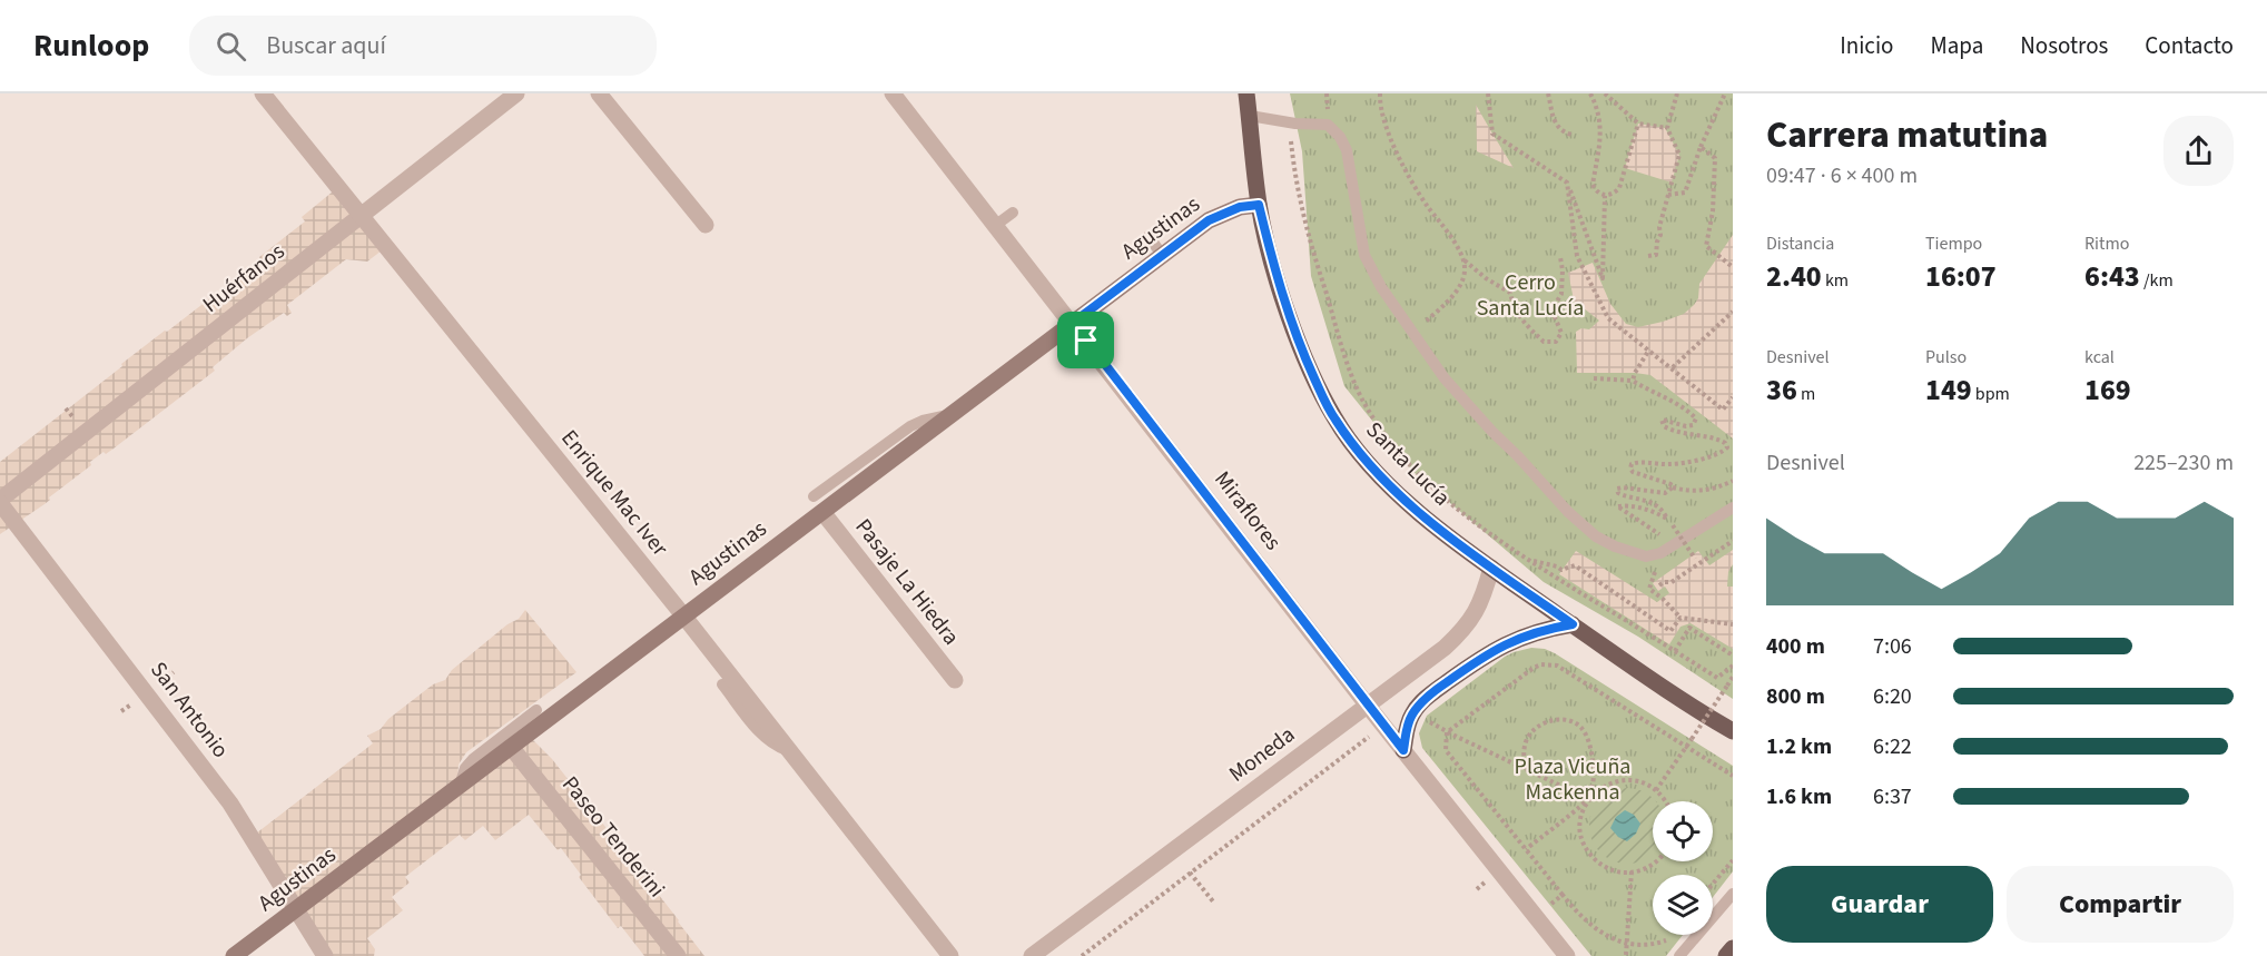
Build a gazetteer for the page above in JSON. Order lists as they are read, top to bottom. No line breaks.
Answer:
{"streets":{"main road":["Agustinas","Santa Lucía"],"street":["Huérfanos","Enrique Mac Iver","Miraflores","Pasaje La Hiedra","San Antonio","Moneda","Paseo Tenderini"]},"crossings":[["Agustinas","Santa Lucía"],["Agustinas","Enrique Mac Iver"],["Agustinas","Miraflores"],["Agustinas","Pasaje La Hiedra"],["Agustinas","San Antonio"],["Agustinas","Paseo Tenderini"],["Huérfanos","Enrique Mac Iver"],["Huérfanos","San Antonio"],["Santa Lucía","Moneda"],["Miraflores","Moneda"]],"parks":["Cerro Santa Lucía","Plaza Vicuña Mackenna"],"page":{"header":"Runloop","search":"Buscar aquí","nav":["Inicio","Mapa","Nosotros","Contacto"],"heading":["Carrera matutina","09:47 · 6 × 400 m"],"stats":[["Distancia","2.40 km"],["Tiempo","16:07"],["Ritmo","6:43 /km"],["Desnivel","36 m"],["Pulso","149 bpm"],["kcal","169"]],"chart":["Desnivel","225–230 m"],"list":[{"name":"400 m","note":"7:06"},{"name":"800 m","note":"6:20"},{"name":"1.2 km","note":"6:22"},{"name":"1.6 km","note":"6:37"}],"buttons":["Guardar","Compartir"]}}
